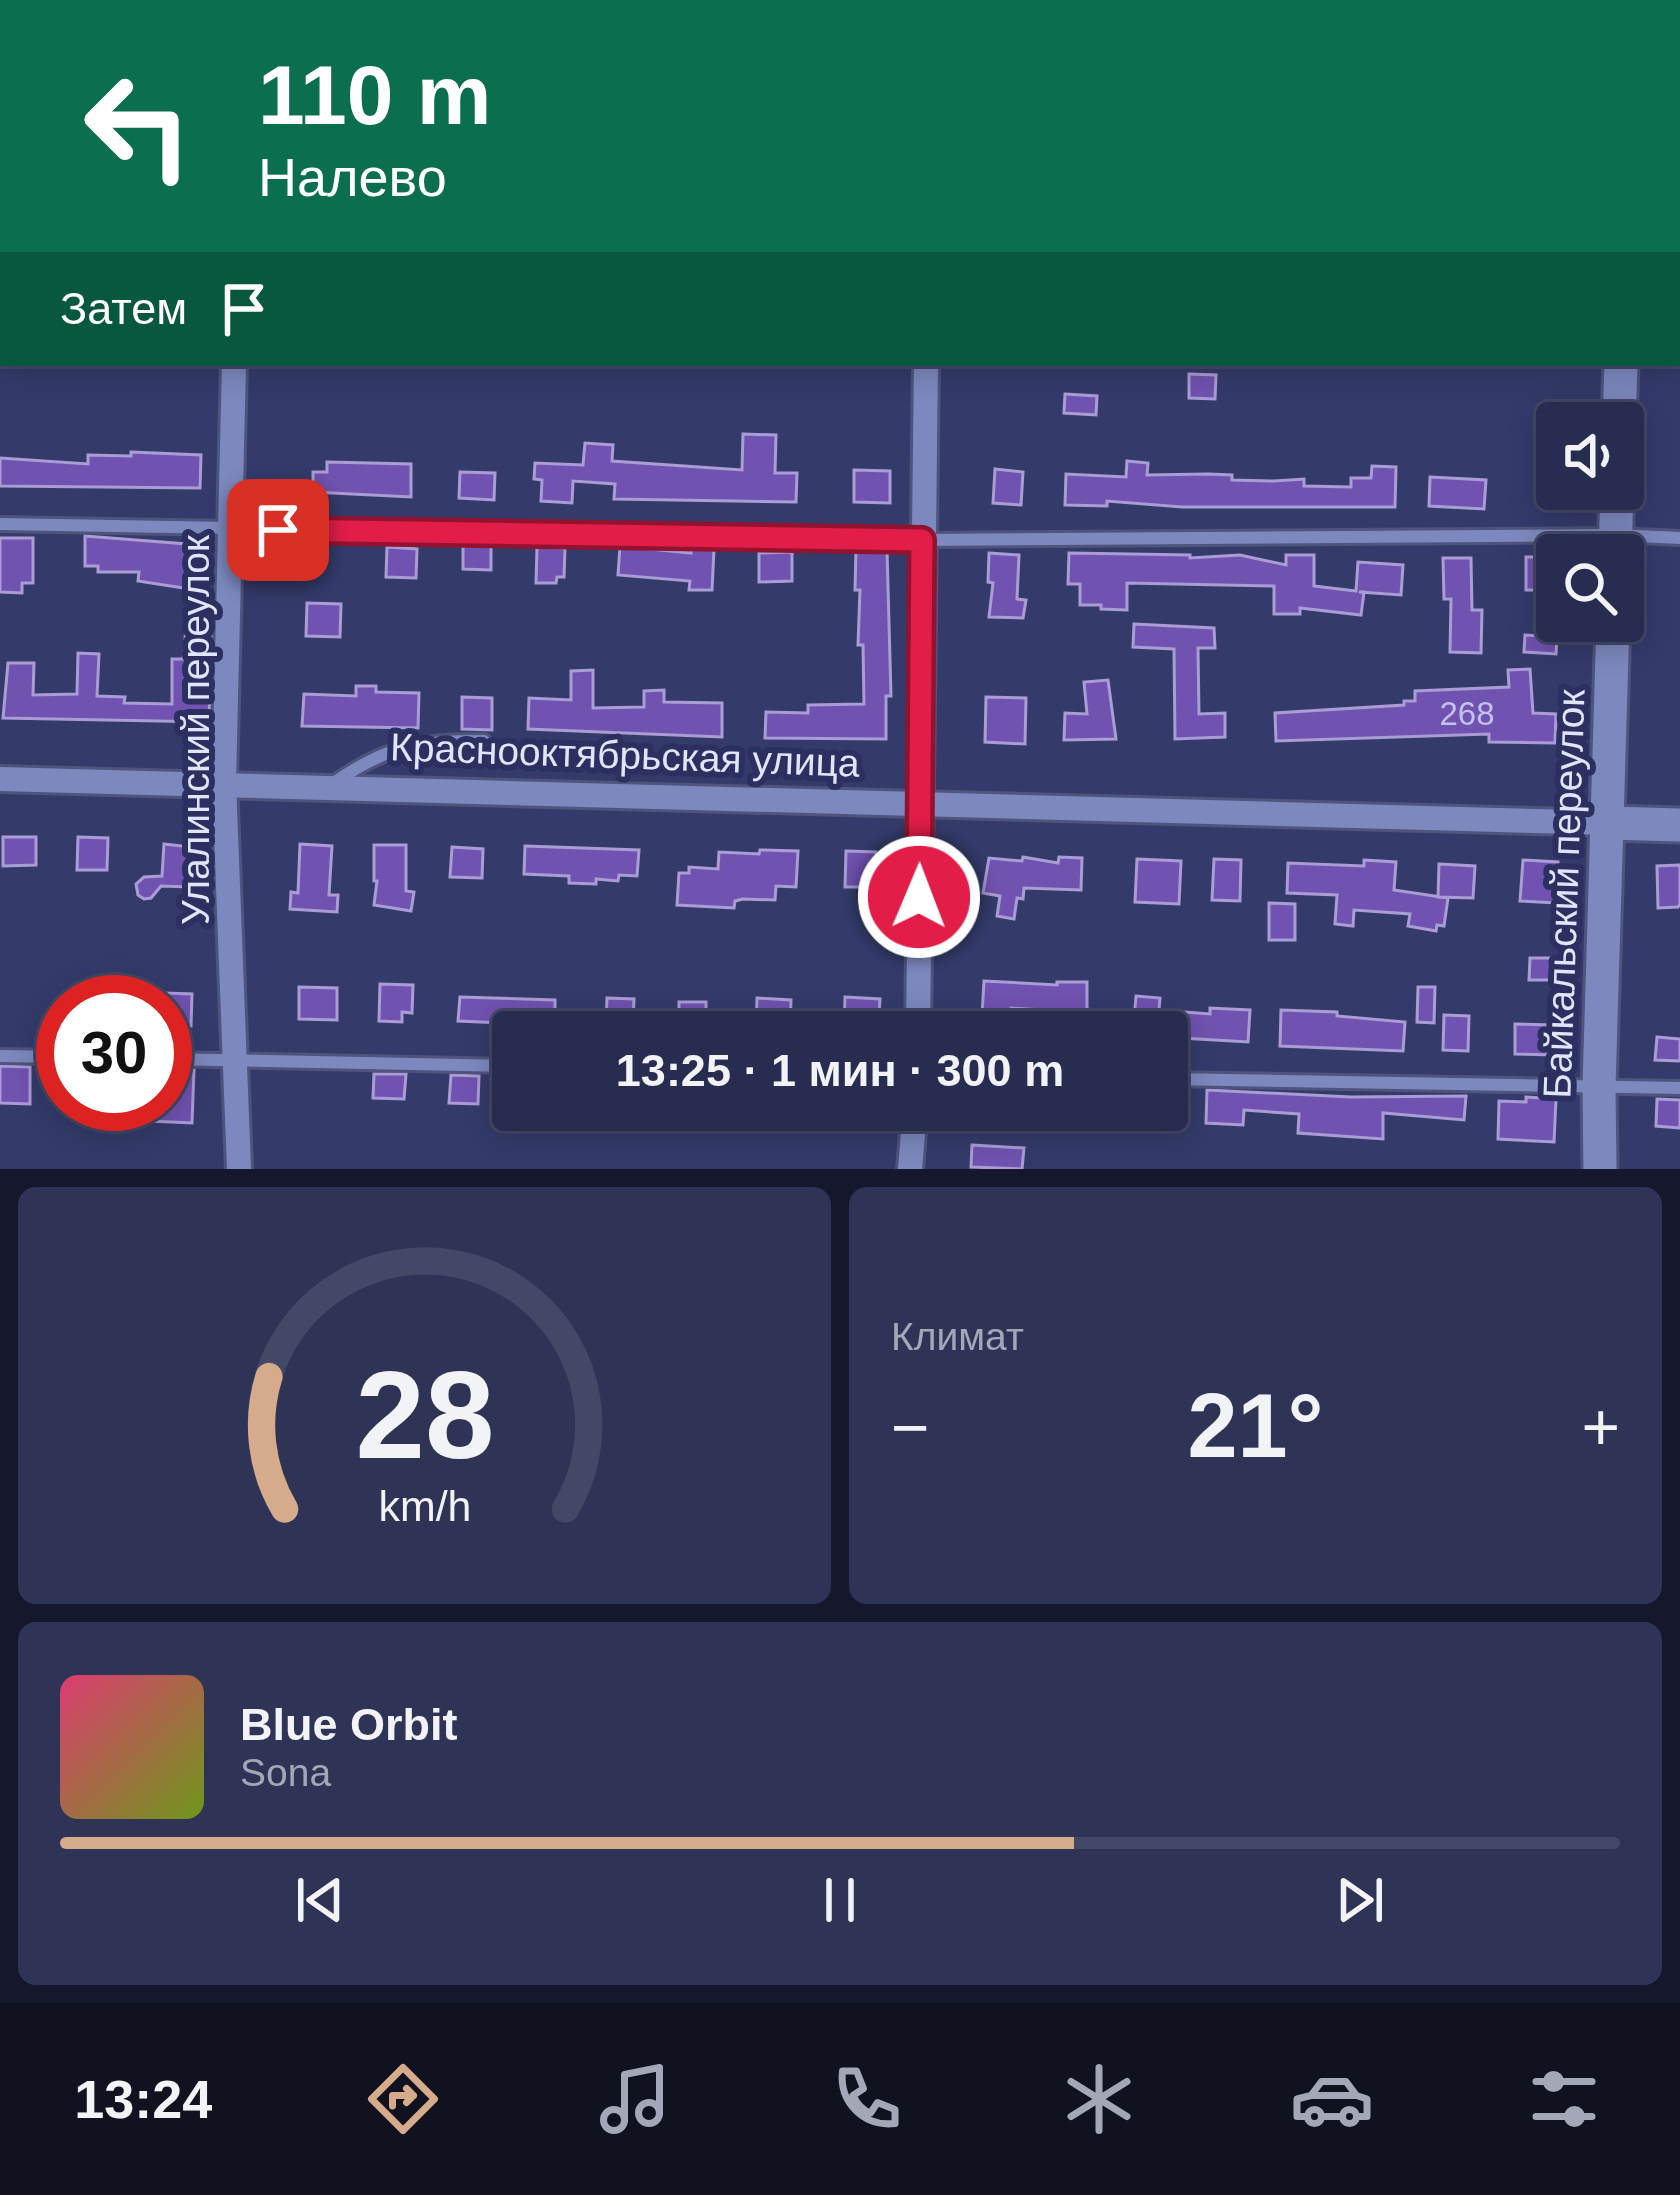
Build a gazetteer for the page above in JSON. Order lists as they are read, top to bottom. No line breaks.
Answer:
{"streets":{"main road":["Краснооктябрьская улица","Байкальский переулок"],"street":["Улалинский переулок"]},"crossings":[["Улалинский переулок","Краснооктябрьская улица"],["Краснооктябрьская улица","Байкальский переулок"]],"house_numbers":["268"],"page":{"turn":["110 m","Налево"],"then":"Затем","limit":"30","trip":"13:25 · 1 мин · 300 m","tile":"Климат","heat":["−","21°","+"],"song":["Blue Orbit","Sona"],"tabs":"13:24","gauge":["28","km/h"]}}
